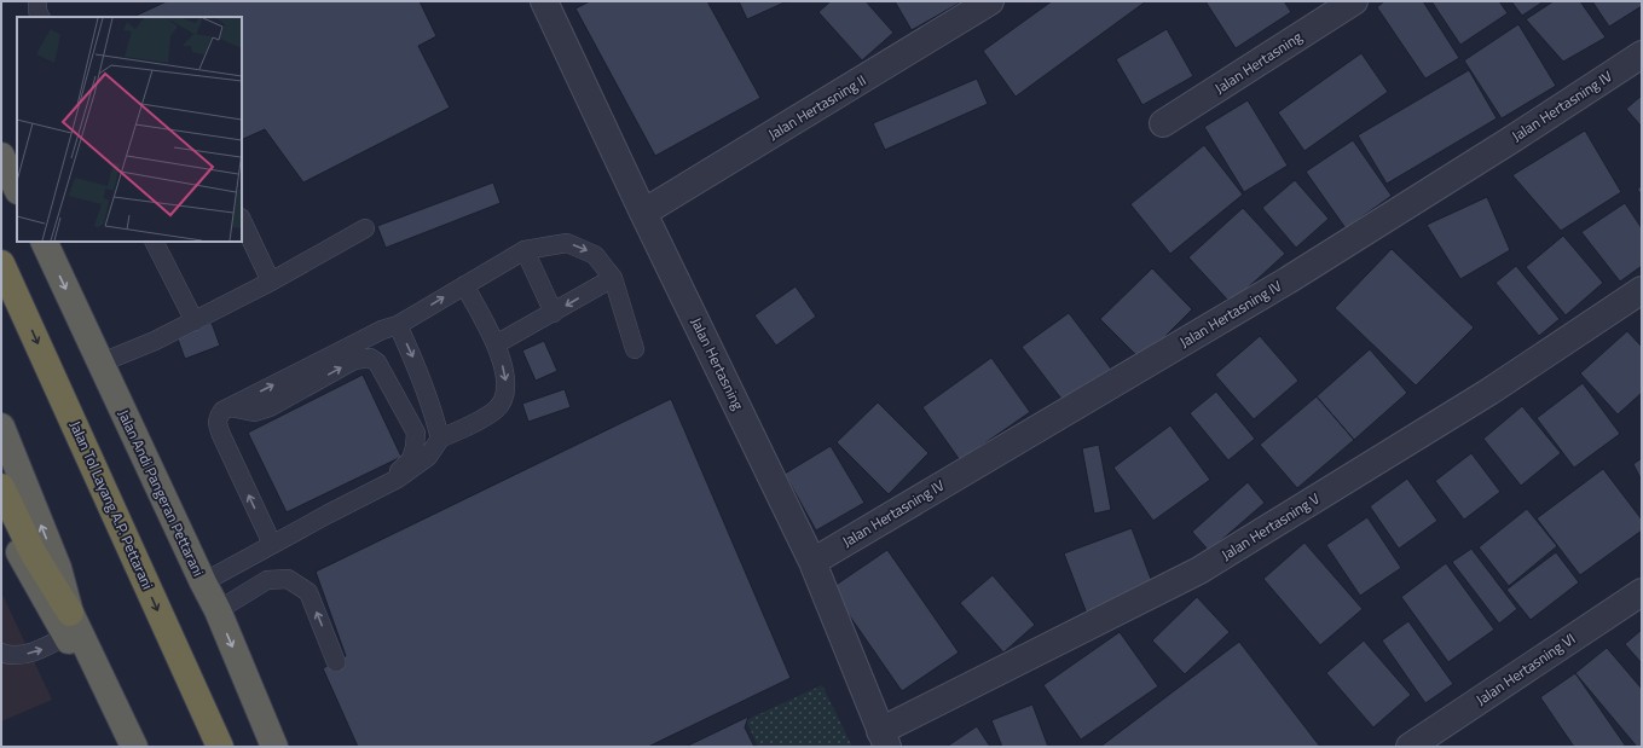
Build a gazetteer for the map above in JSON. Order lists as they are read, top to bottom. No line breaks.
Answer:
{"streets":{"highway":["Jalan Andi Pangeran Pettarani","Jalan Tol Layang A.P. Pettarani"],"street":["Jalan Hertasning","Jalan Hertasning IV","Jalan Hertasning II","Jalan Hertasning V","Jalan Hertasning VI"]},"crossings":[["Jalan Hertasning","Jalan Hertasning IV"],["Jalan Hertasning","Jalan Hertasning II"],["Jalan Hertasning","Jalan Hertasning V"]]}
